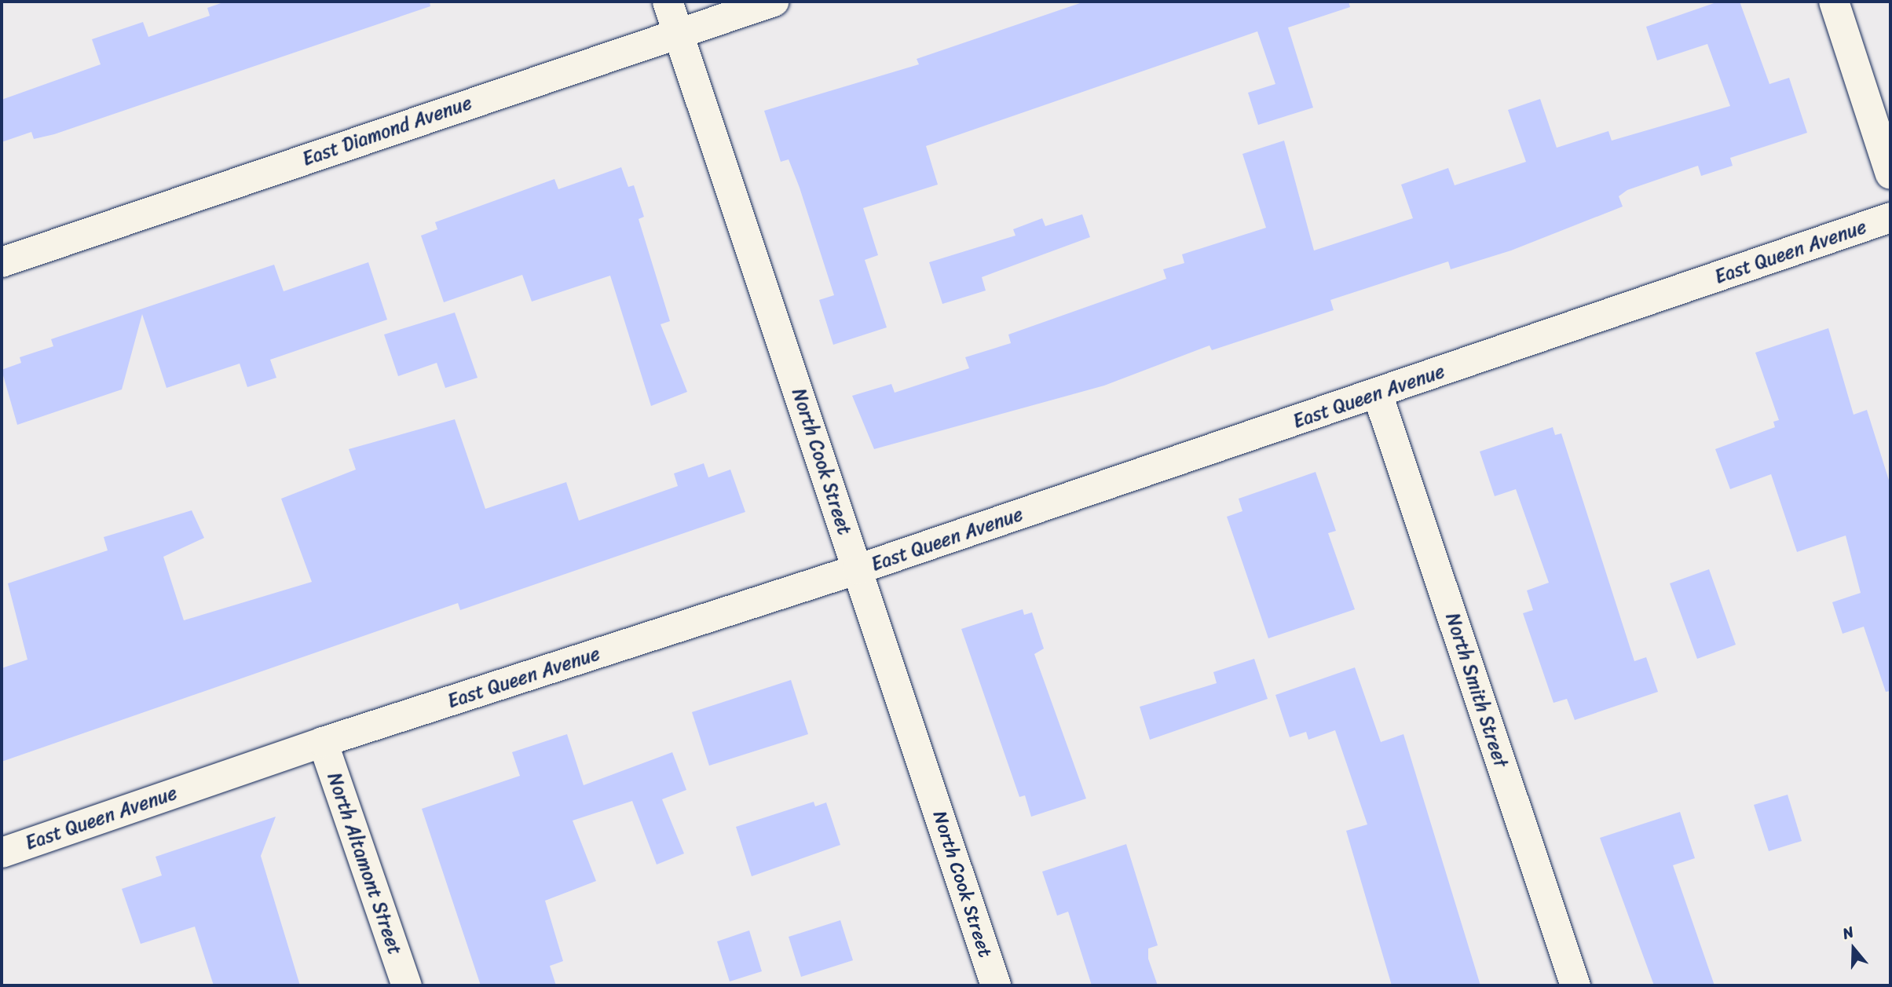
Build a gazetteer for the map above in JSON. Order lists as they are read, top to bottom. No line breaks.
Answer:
{"streets":{"street":["East Diamond Avenue","East Queen Avenue","North Cook Street","North Smith Street","North Altamont Street"]},"crossings":[["East Diamond Avenue","North Cook Street"],["East Queen Avenue","North Cook Street"],["East Queen Avenue","North Smith Street"],["East Queen Avenue","North Altamont Street"]],"north":"top"}
